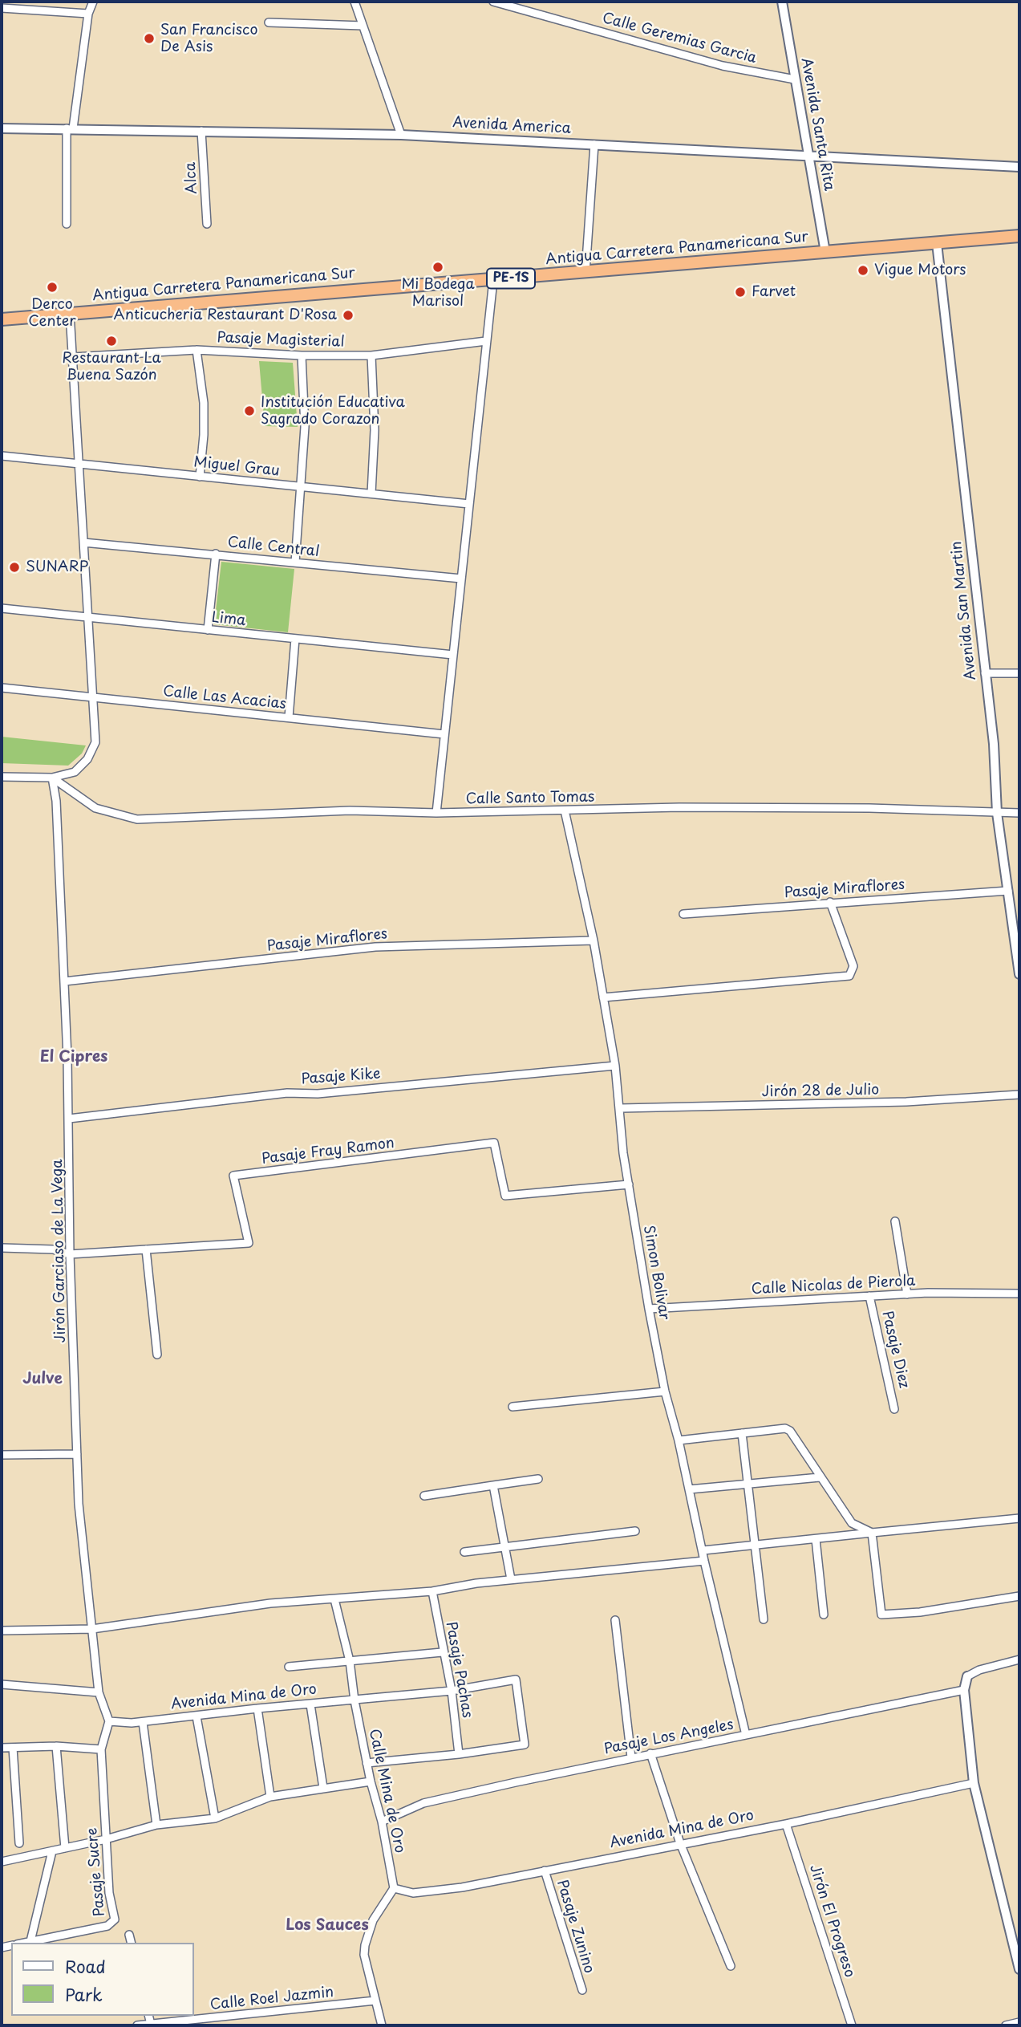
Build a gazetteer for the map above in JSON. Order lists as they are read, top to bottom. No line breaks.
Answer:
{"streets":{"highway":["Antigua Carretera Panamericana Sur","PE-1S"],"street":["Calle Geremias Garcia","Avenida Santa Rita","Avenida America","Alca","Pasaje Magisterial","Miguel Grau","Calle Central","Avenida San Martin","Lima","Calle Las Acacias","Calle Santo Tomas","Pasaje Miraflores","Pasaje Kike","Jirón 28 de Julio","Pasaje Fray Ramon","Jirón Garciaso de La Vega","Simon Bolivar","Calle Nicolas de Pierola","Pasaje Diez","Pasaje Pachas","Avenida Mina de Oro","Pasaje Los Angeles","Calle Mina de Oro","Pasaje Sucre","Jirón El Progreso","Pasaje Zunino","Calle Roel Jazmin"]},"crossings":[["Calle Geremias Garcia","Avenida Santa Rita"],["Avenida Santa Rita","Avenida America"],["Avenida Santa Rita","Antigua Carretera Panamericana Sur"],["Avenida America","Alca"],["Antigua Carretera Panamericana Sur","Avenida San Martin"],["Avenida San Martin","Calle Santo Tomas"],["Avenida San Martin","Pasaje Miraflores"],["Calle Santo Tomas","Jirón Garciaso de La Vega"],["Calle Santo Tomas","Simon Bolivar"],["Pasaje Miraflores","Jirón Garciaso de La Vega"],["Pasaje Miraflores","Simon Bolivar"],["Pasaje Kike","Jirón Garciaso de La Vega"],["Pasaje Kike","Simon Bolivar"],["Jirón 28 de Julio","Simon Bolivar"],["Pasaje Fray Ramon","Jirón Garciaso de La Vega"],["Pasaje Fray Ramon","Simon Bolivar"],["Jirón Garciaso de La Vega","Avenida Mina de Oro"],["Jirón Garciaso de La Vega","Pasaje Sucre"],["Simon Bolivar","Calle Nicolas de Pierola"],["Simon Bolivar","Pasaje Los Angeles"],["Calle Nicolas de Pierola","Pasaje Diez"],["Pasaje Pachas","Avenida Mina de Oro"],["Avenida Mina de Oro","Calle Mina de Oro"],["Avenida Mina de Oro","Pasaje Sucre"],["Avenida Mina de Oro","Jirón El Progreso"],["Avenida Mina de Oro","Pasaje Zunino"],["Pasaje Los Angeles","Calle Mina de Oro"]],"districts":["El Cipres","Julve","Los Sauces"],"places":["San Francisco De Asis","Mi Bodega Marisol","Vigue Motors","Derco Center","Farvet","Anticucheria Restaurant D'Rosa","Restaurant La Buena Sazón","Institución Educativa Sagrado Corazon","SUNARP"],"legend":["Road","Park"]}
